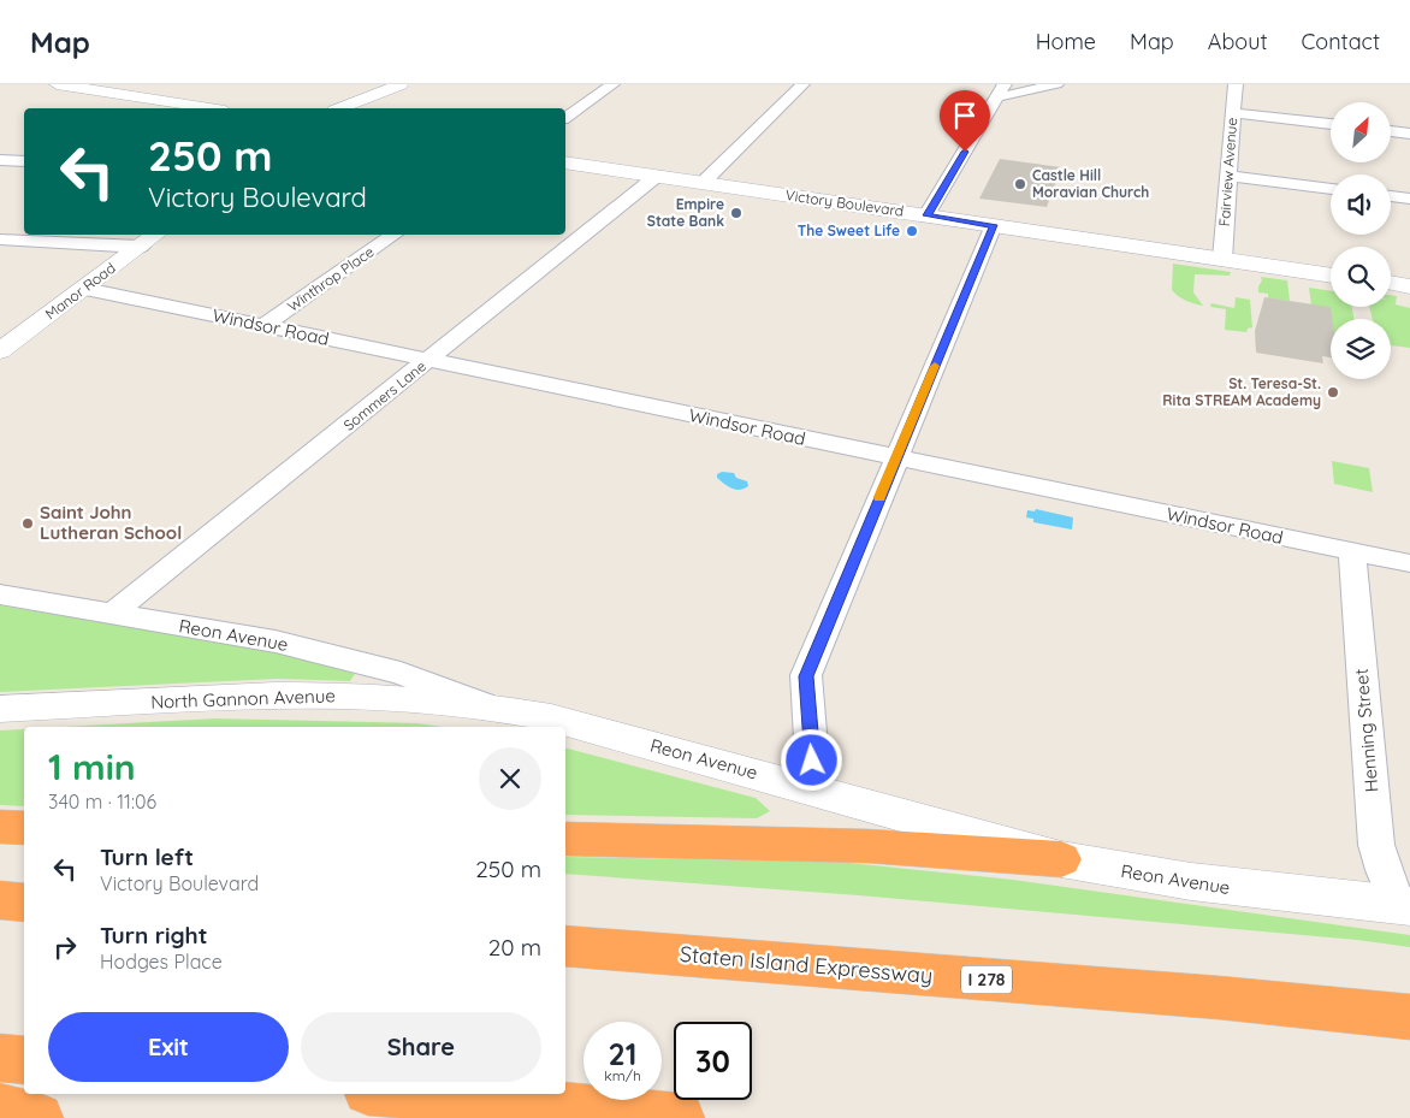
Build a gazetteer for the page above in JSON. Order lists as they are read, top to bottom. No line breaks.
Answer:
{"streets":{"highway":["Staten Island Expressway","I 278"],"main road":["Victory Boulevard","Manor Road","Reon Avenue","North Gannon Avenue"],"street":["Fairview Avenue","Winthrop Place","Windsor Road","Sommers Lane","Henning Street"]},"crossings":[["Fairview Avenue","Victory Boulevard"],["Victory Boulevard","Sommers Lane"],["Winthrop Place","Windsor Road"],["Manor Road","Windsor Road"],["Windsor Road","Sommers Lane"],["Windsor Road","Henning Street"],["Sommers Lane","Reon Avenue"],["Reon Avenue","North Gannon Avenue"],["Reon Avenue","Henning Street"]],"places":["Castle Hill Moravian Church","Empire State Bank","The Sweet Life","St. Teresa-St. Rita STREAM Academy","Saint John Lutheran School"],"north":"top right","page":{"header":"Map","nav":["Home","Map","About","Contact"],"turn":["250 m","Victory Boulevard"],"heading":["1 min","340 m · 11:06"],"list":[{"name":"Turn left","note":"Victory Boulevard","value":"250 m"},{"name":"Turn right","note":"Hodges Place","value":"20 m"}],"buttons":["Exit","Share"],"speed":"21 km/h","limit":"30"}}
